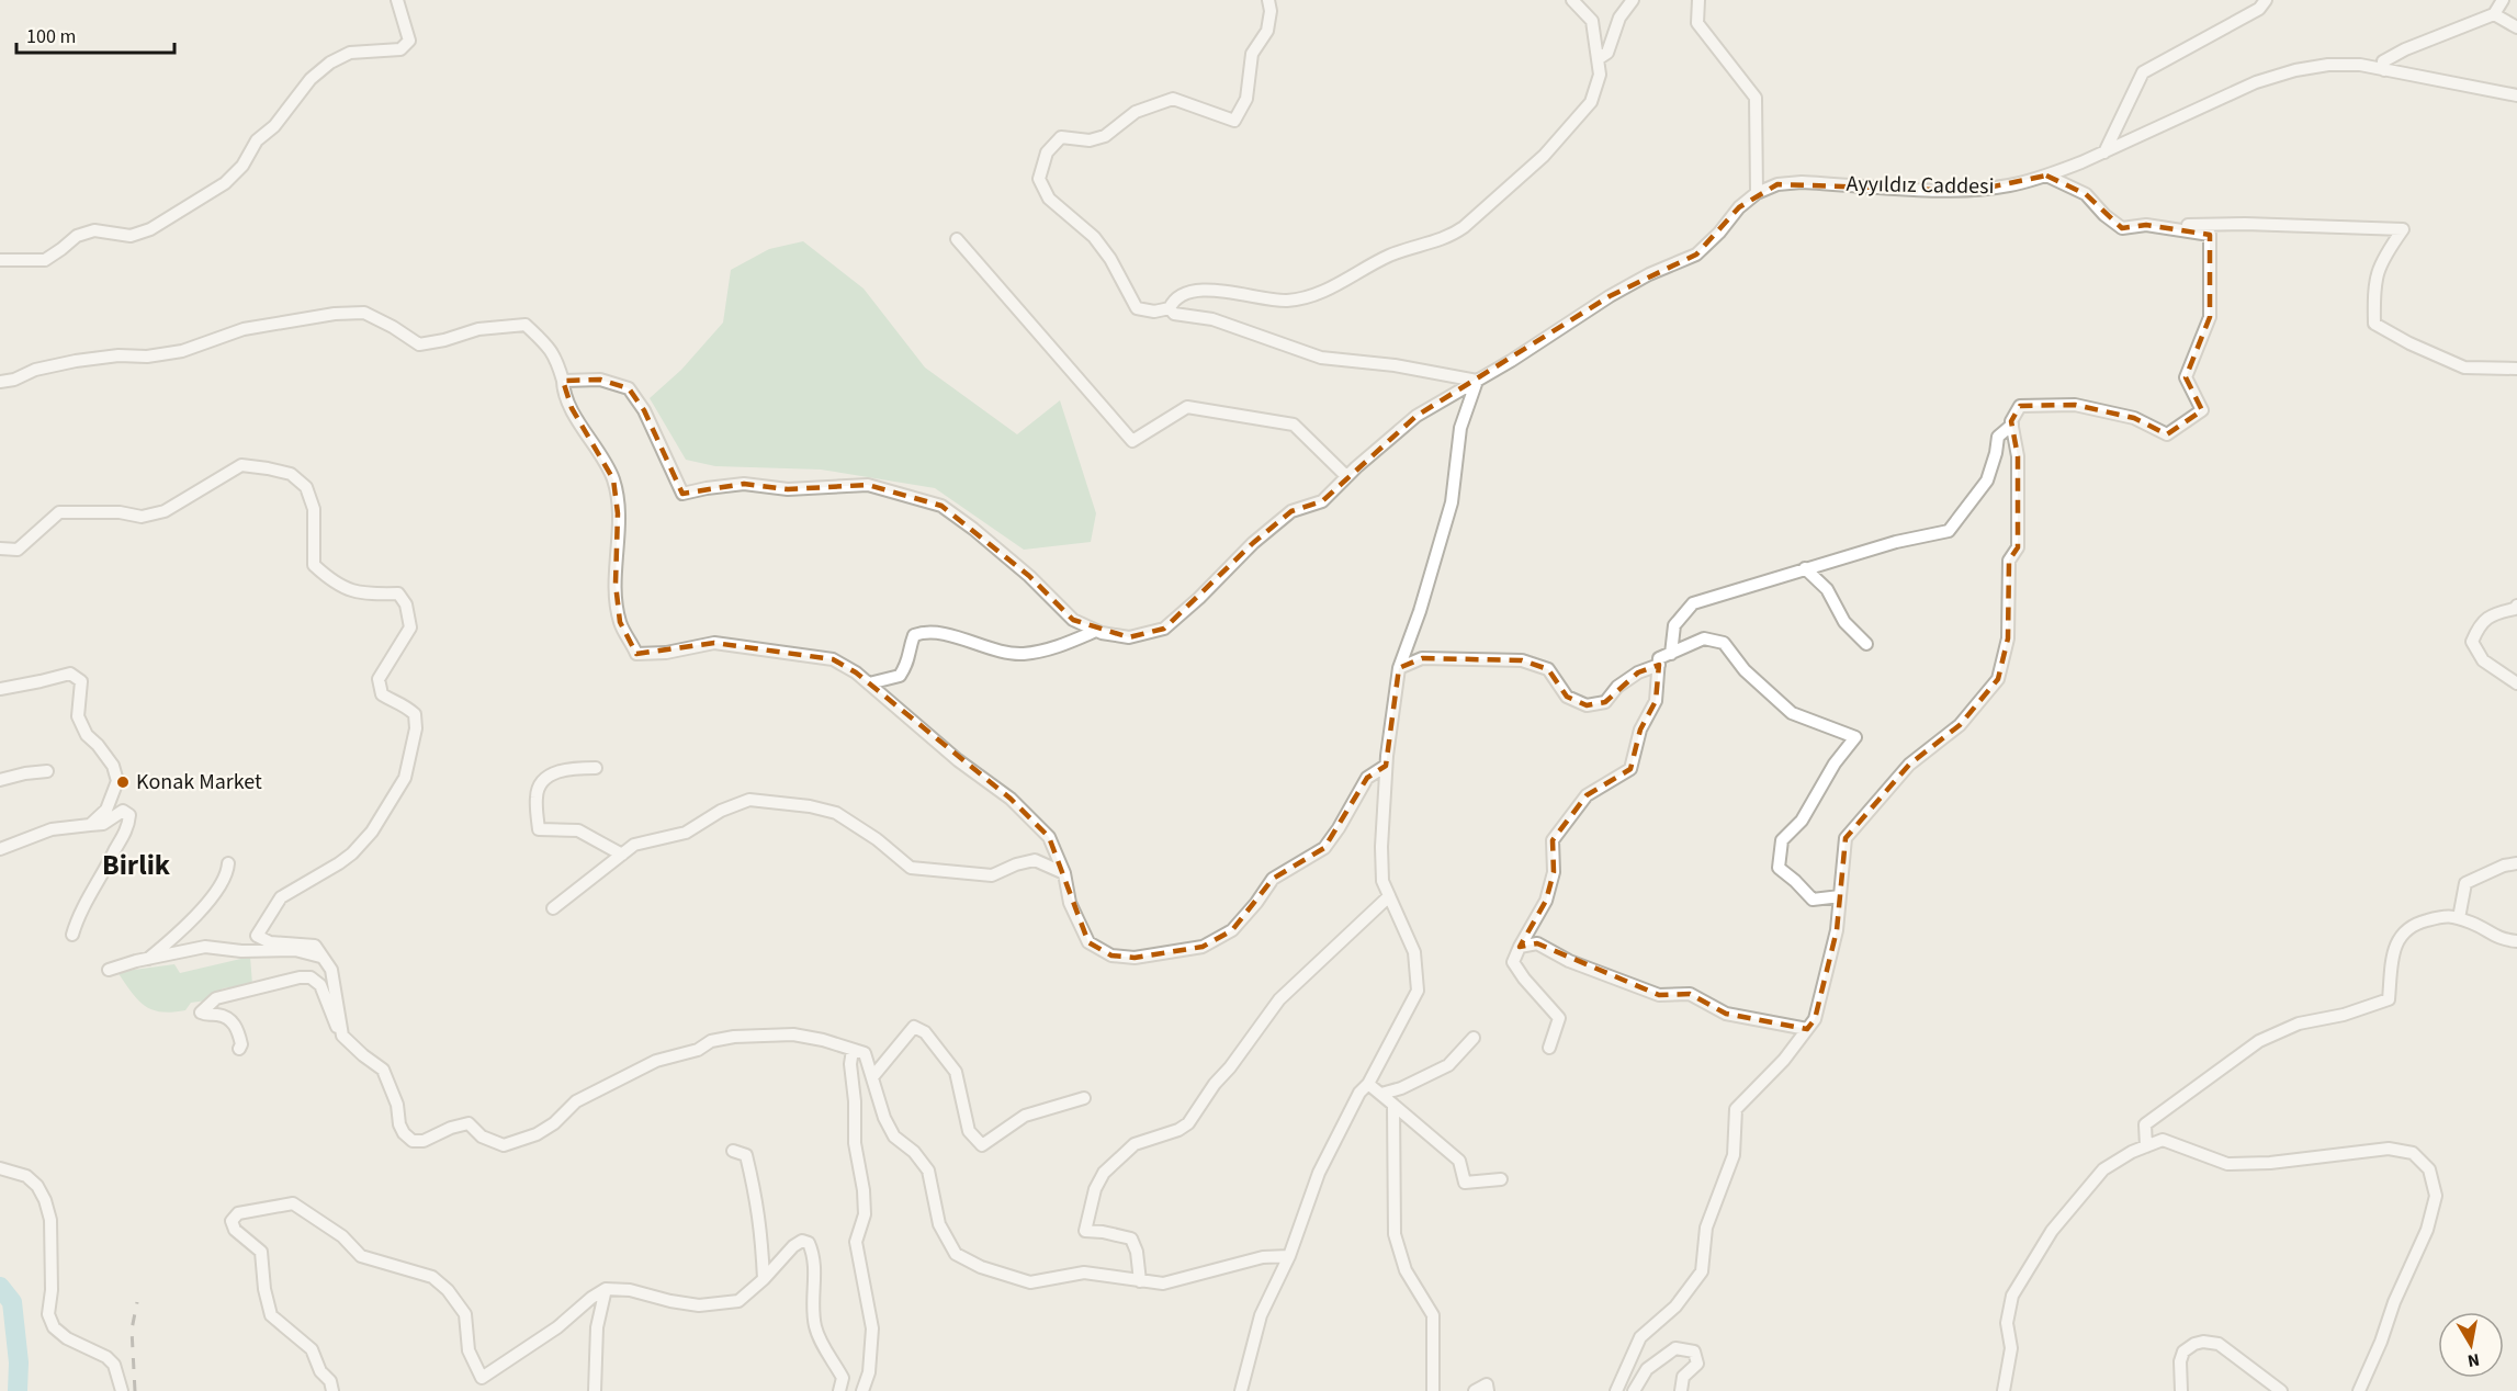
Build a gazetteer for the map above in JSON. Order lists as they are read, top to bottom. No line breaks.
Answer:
{"streets":{"street":["Ayyıldız Caddesi"]},"districts":["Birlik"],"places":["Konak Market"],"scale_bar":"100 m","north":"bottom"}
